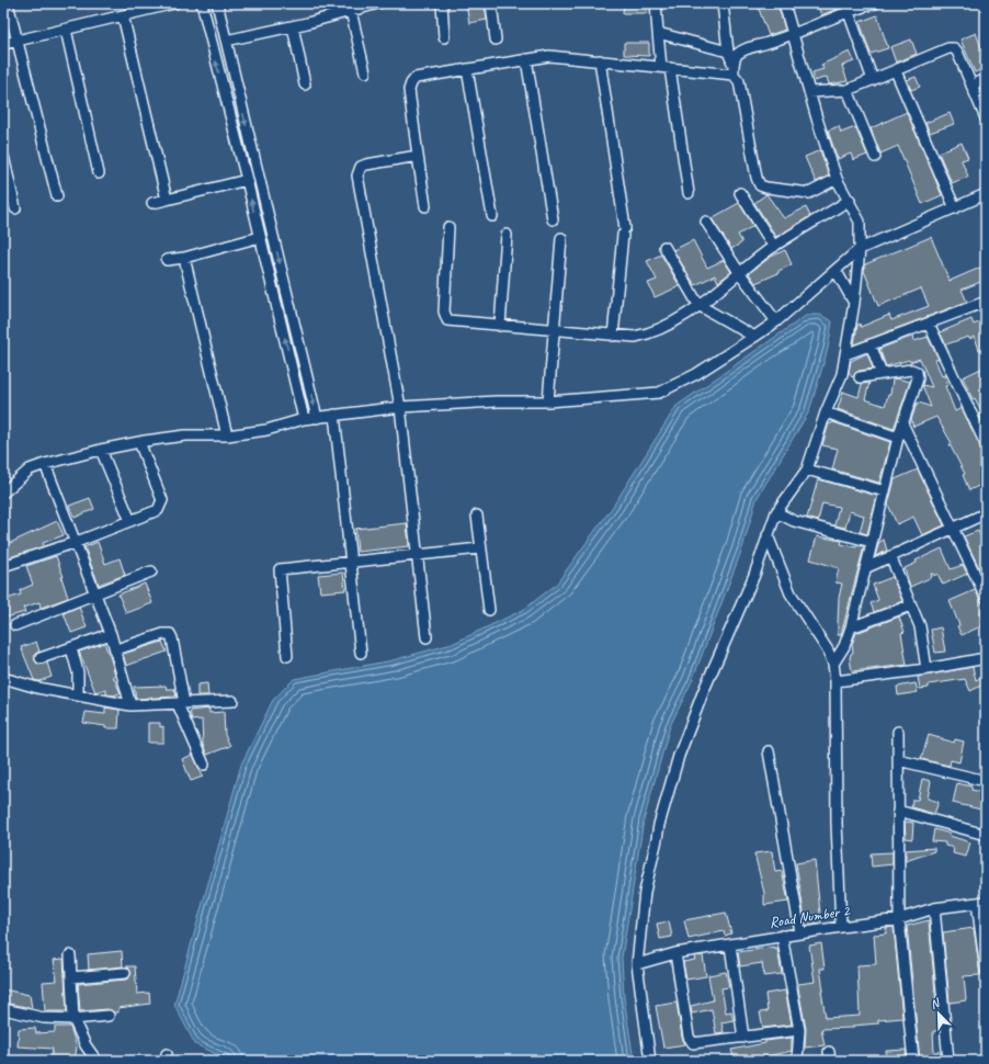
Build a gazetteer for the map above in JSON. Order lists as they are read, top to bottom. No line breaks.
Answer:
{"streets":{"street":["Road Number 2"]},"north":"top left"}
